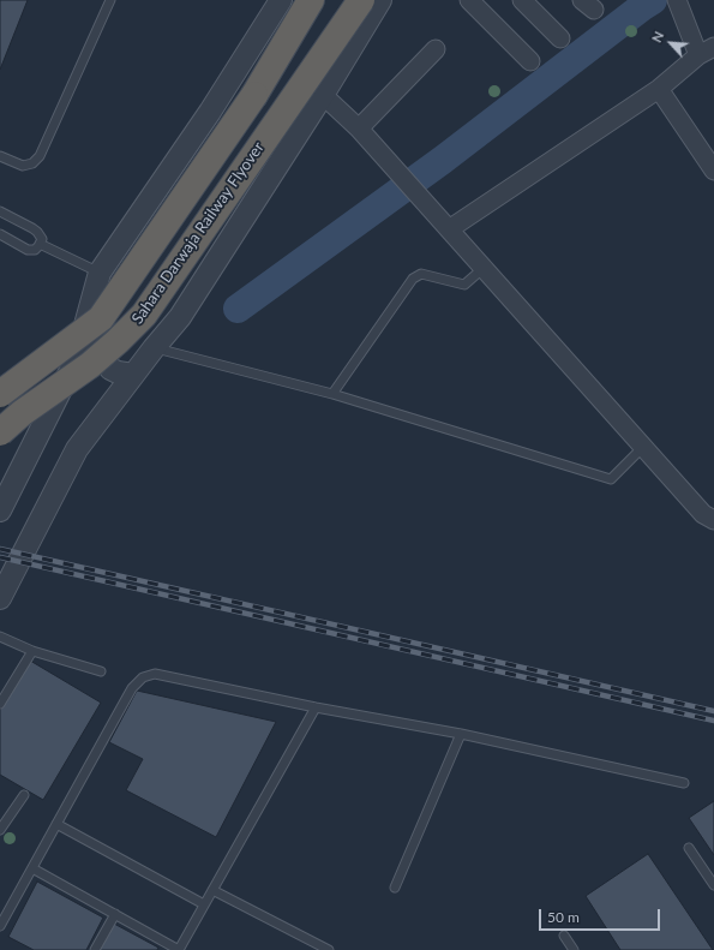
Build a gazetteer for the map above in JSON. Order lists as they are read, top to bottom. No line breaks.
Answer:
{"streets":{"highway":["Sahara Darwaja Railway Flyover"]},"scale_bar":"50 m","north":"top left"}
